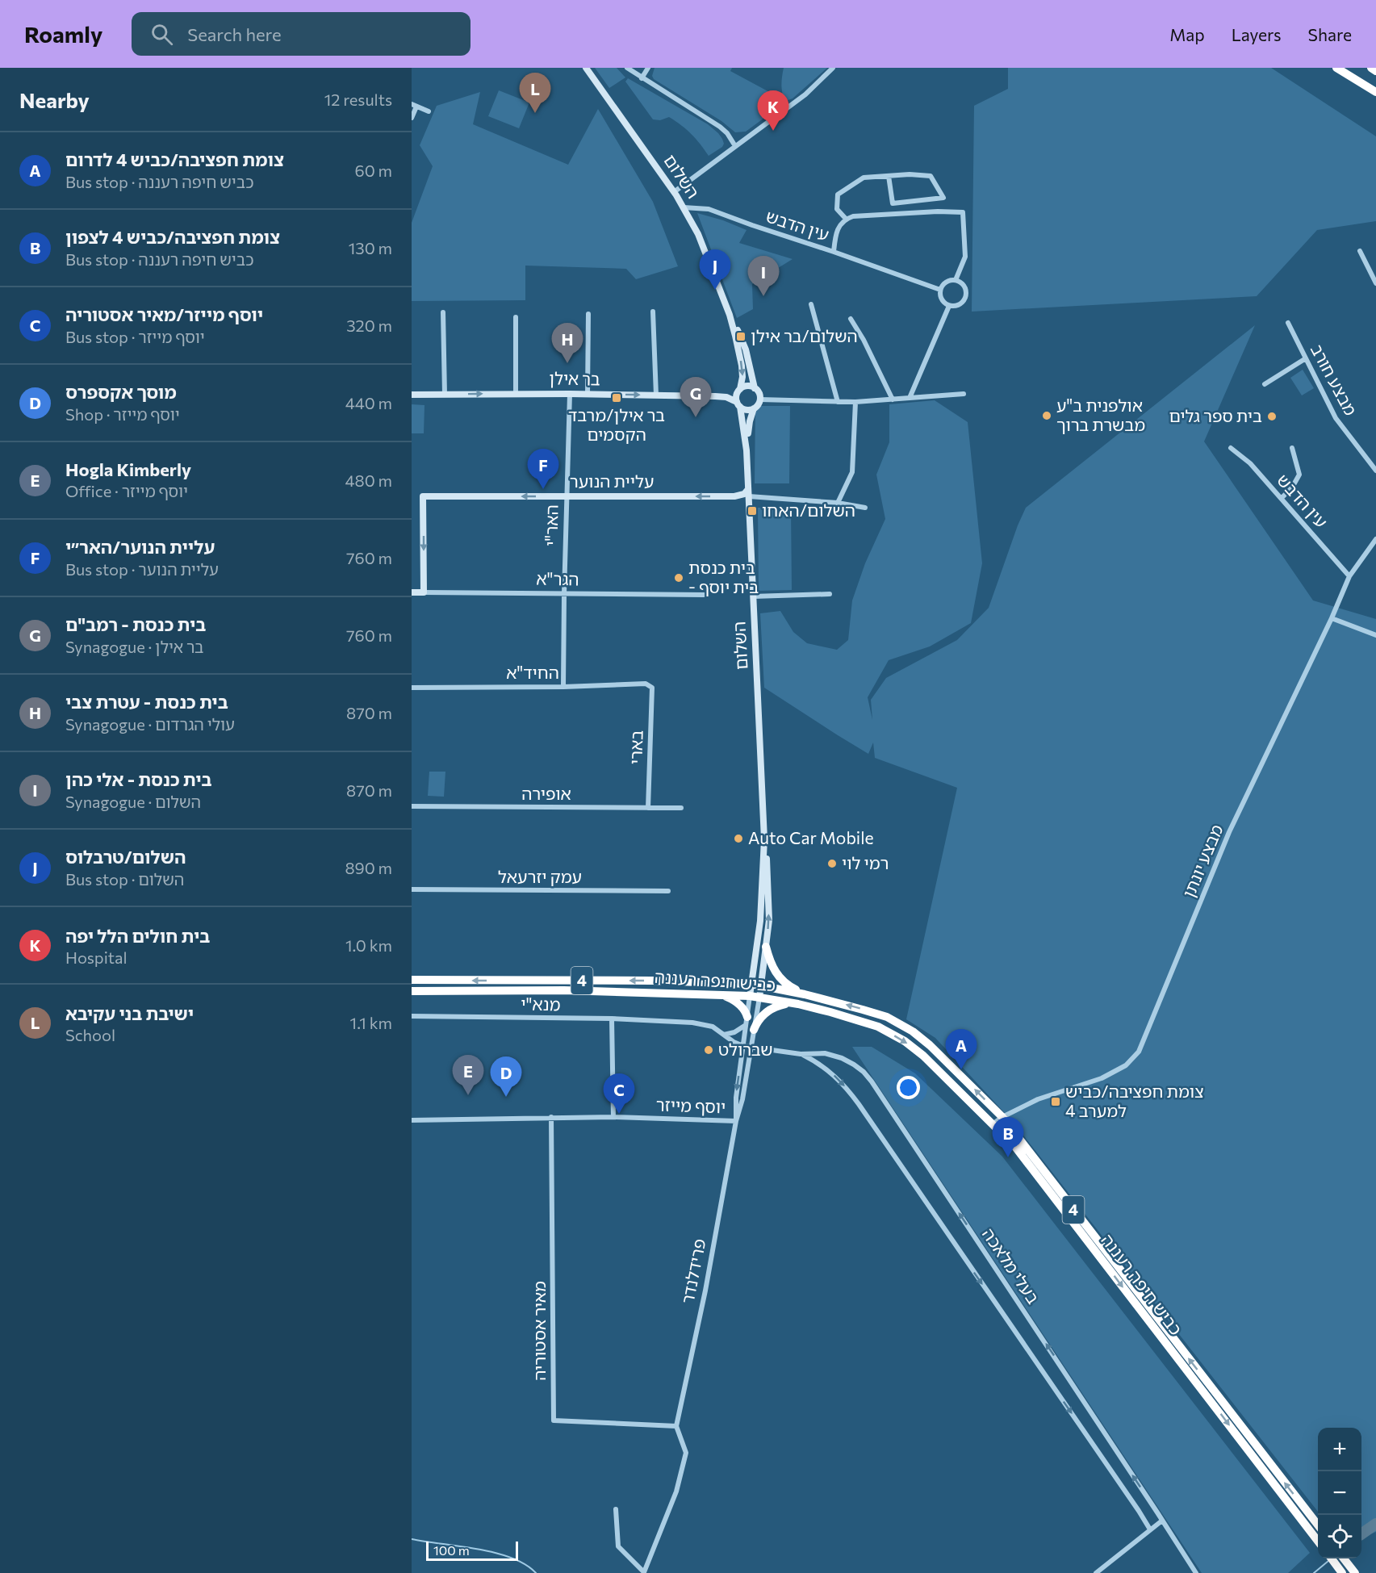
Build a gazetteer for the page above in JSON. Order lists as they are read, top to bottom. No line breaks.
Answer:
{"streets":{"highway":["4","כביש חיפה רעננה"],"street":["השלום","עין הדבש","בר אילן","מבצע חורב","עליית הנוער","האר\"י","הגר\"א","החיד\"א","בארי","אופירה","מבצע יונתן","עמק יזרעאל","מנא\"י","יוסף מייזר","בעלי מלאכה","פרידלנדר","מאיר אסטוריה"]},"crossings":[["השלום","עין הדבש"],["השלום","בר אילן"],["השלום","עליית הנוער"],["השלום","כביש חיפה רעננה"],["השלום","פרידלנדר"],["עין הדבש","מבצע יונתן"],["בר אילן","האר\"י"],["עליית הנוער","האר\"י"],["עליית הנוער","הגר\"א"],["האר\"י","הגר\"א"],["האר\"י","החיד\"א"],["החיד\"א","בארי"],["בארי","אופירה"],["מבצע יונתן","כביש חיפה רעננה"],["כביש חיפה רעננה","פרידלנדר"],["מנא\"י","בעלי מלאכה"],["מנא\"י","פרידלנדר"],["יוסף מייזר","פרידלנדר"],["יוסף מייזר","מאיר אסטוריה"],["בעלי מלאכה","פרידלנדר"],["פרידלנדר","מאיר אסטוריה"]],"one_way":["בר אילן","עליית הנוער"],"places":{"transit":["השלום/בר אילן","בר אילן/מרבד הקסמים","השלום/האחו","צומת חפציבה/כביש 4 למערב"],"other":["אולפנית ב\"ע מבשרת ברוך","בית ספר גלים","בית כנסת - בית יוסף","Auto Car Mobile","רמי לוי","שברולט"]},"scale_bar":"100 m","page":{"header":"Roamly","search":"Search here","nav":["Map","Layers","Share"],"heading":["Nearby","12 results"],"pins":["L","K","J","I","H","G","F","A","E","D","C","B"],"list":[{"mark":"A","name":"צומת חפציבה/כביש 4 לדרום","note":"Bus stop · כביש חיפה רעננה","value":"60 m"},{"mark":"B","name":"צומת חפציבה/כביש 4 לצפון","note":"Bus stop · כביש חיפה רעננה","value":"130 m"},{"mark":"C","name":"יוסף מייזר/מאיר אסטוריה","note":"Bus stop · יוסף מייזר","value":"320 m"},{"mark":"D","name":"מוסך אקספרס","note":"Shop · יוסף מייזר","value":"440 m"},{"mark":"E","name":"Hogla Kimberly","note":"Office · יוסף מייזר","value":"480 m"},{"mark":"F","name":"עליית הנוער/האר״י","note":"Bus stop · עליית הנוער","value":"760 m"},{"mark":"G","name":"בית כנסת - רמב\"ם","note":"Synagogue · בר אילן","value":"760 m"},{"mark":"H","name":"בית כנסת - עטרת צבי","note":"Synagogue · עולי הגרדום","value":"870 m"},{"mark":"I","name":"בית כנסת - אלי כהן","note":"Synagogue · השלום","value":"870 m"},{"mark":"J","name":"השלום/טרבלוס","note":"Bus stop · השלום","value":"890 m"},{"mark":"K","name":"בית חולים הלל יפה","note":"Hospital","value":"1.0 km"},{"mark":"L","name":"ישיבת בני עקיבא","note":"School","value":"1.1 km"}],"map_buttons":["+","−"],"scale":"100 m"}}
